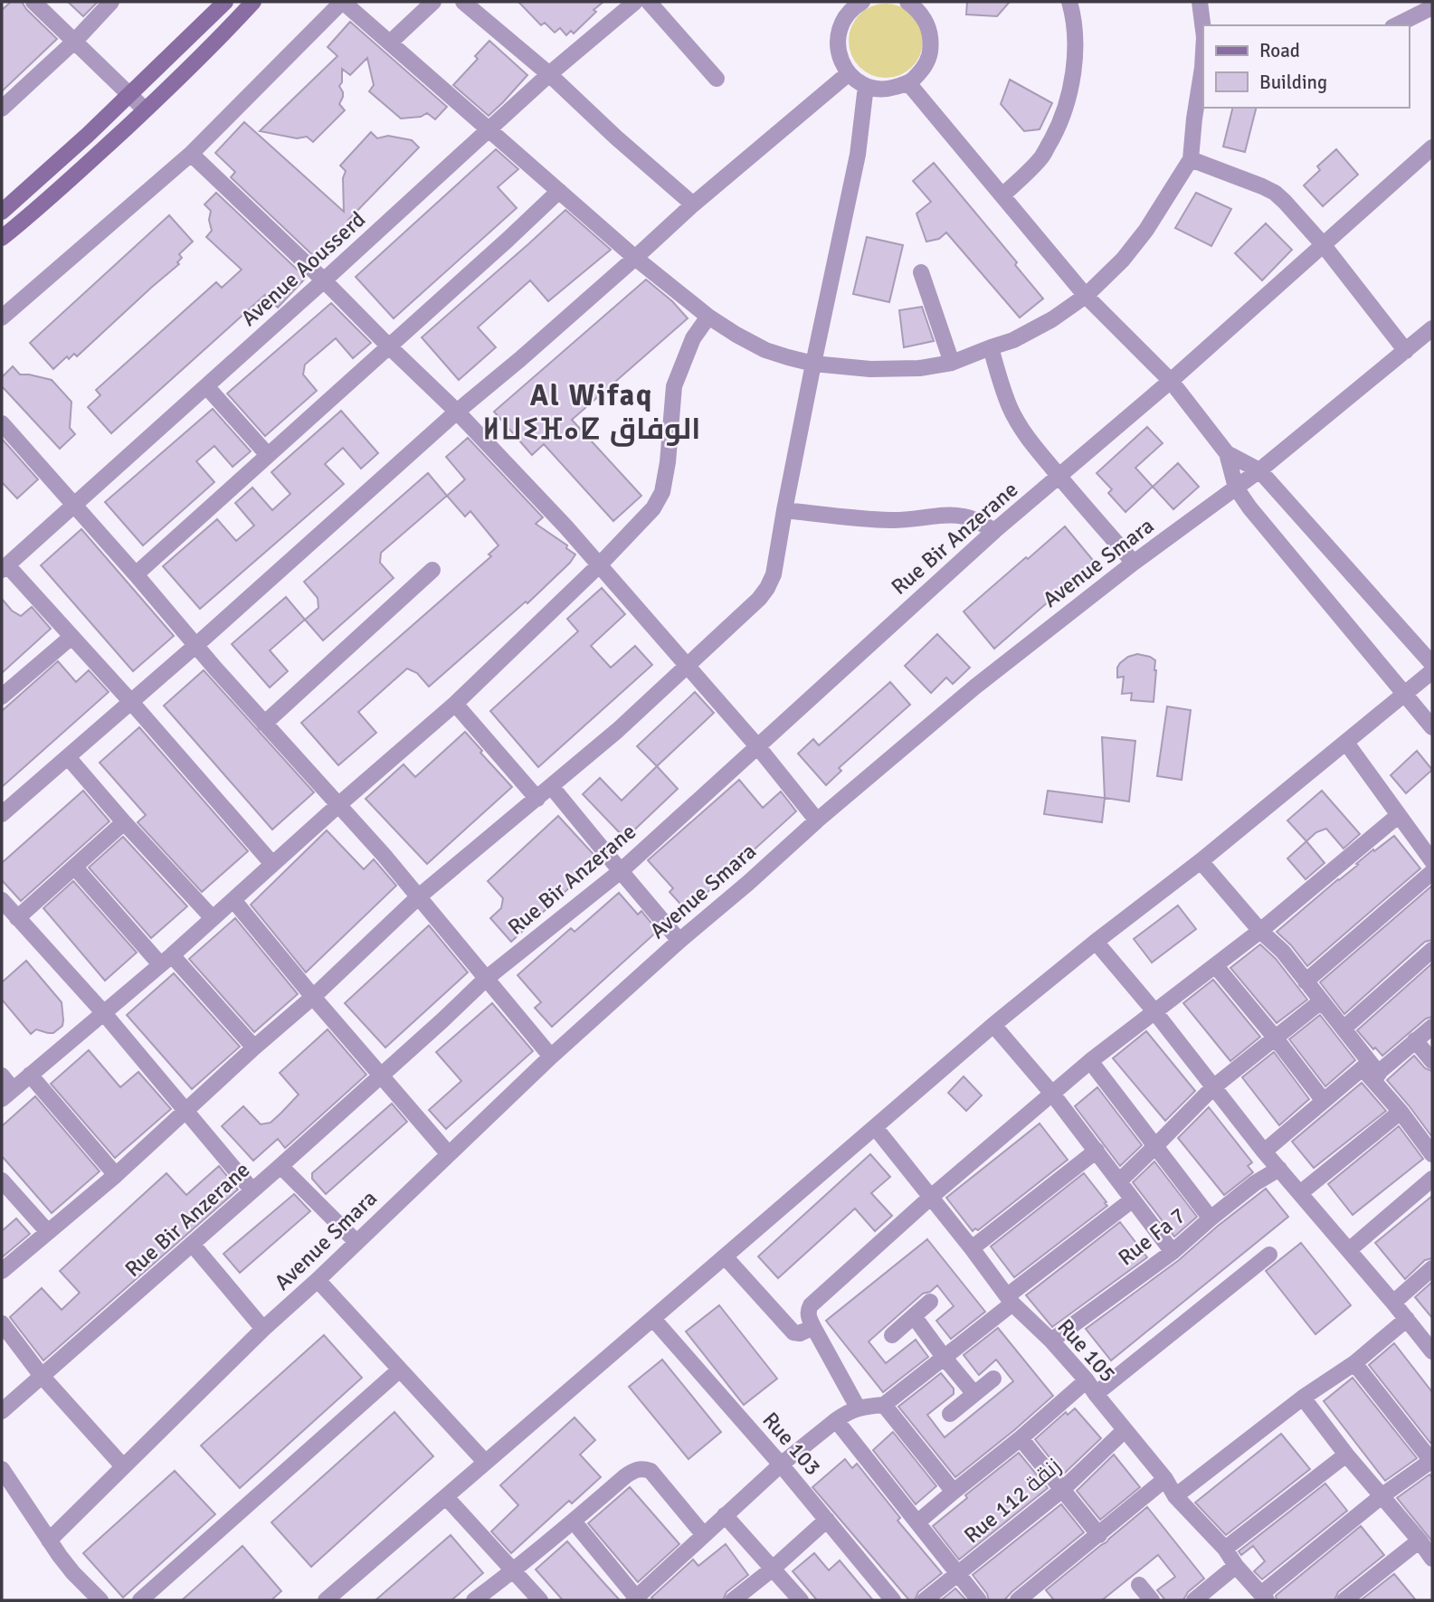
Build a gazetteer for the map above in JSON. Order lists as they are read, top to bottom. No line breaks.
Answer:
{"streets":{"street":["Avenue Aousserd","Rue Bir Anzerane","Avenue Smara","Rue Fa 7","Rue 105","Rue 103","Rue 112 زنقة"]},"crossings":[["Rue Fa 7","Rue 105"],["Rue 105","Rue 112 زنقة"]],"districts":["Al Wifaq ⵍⵡⵉⴼⴰⵇ الوفاق"],"legend":["Road","Building"]}
